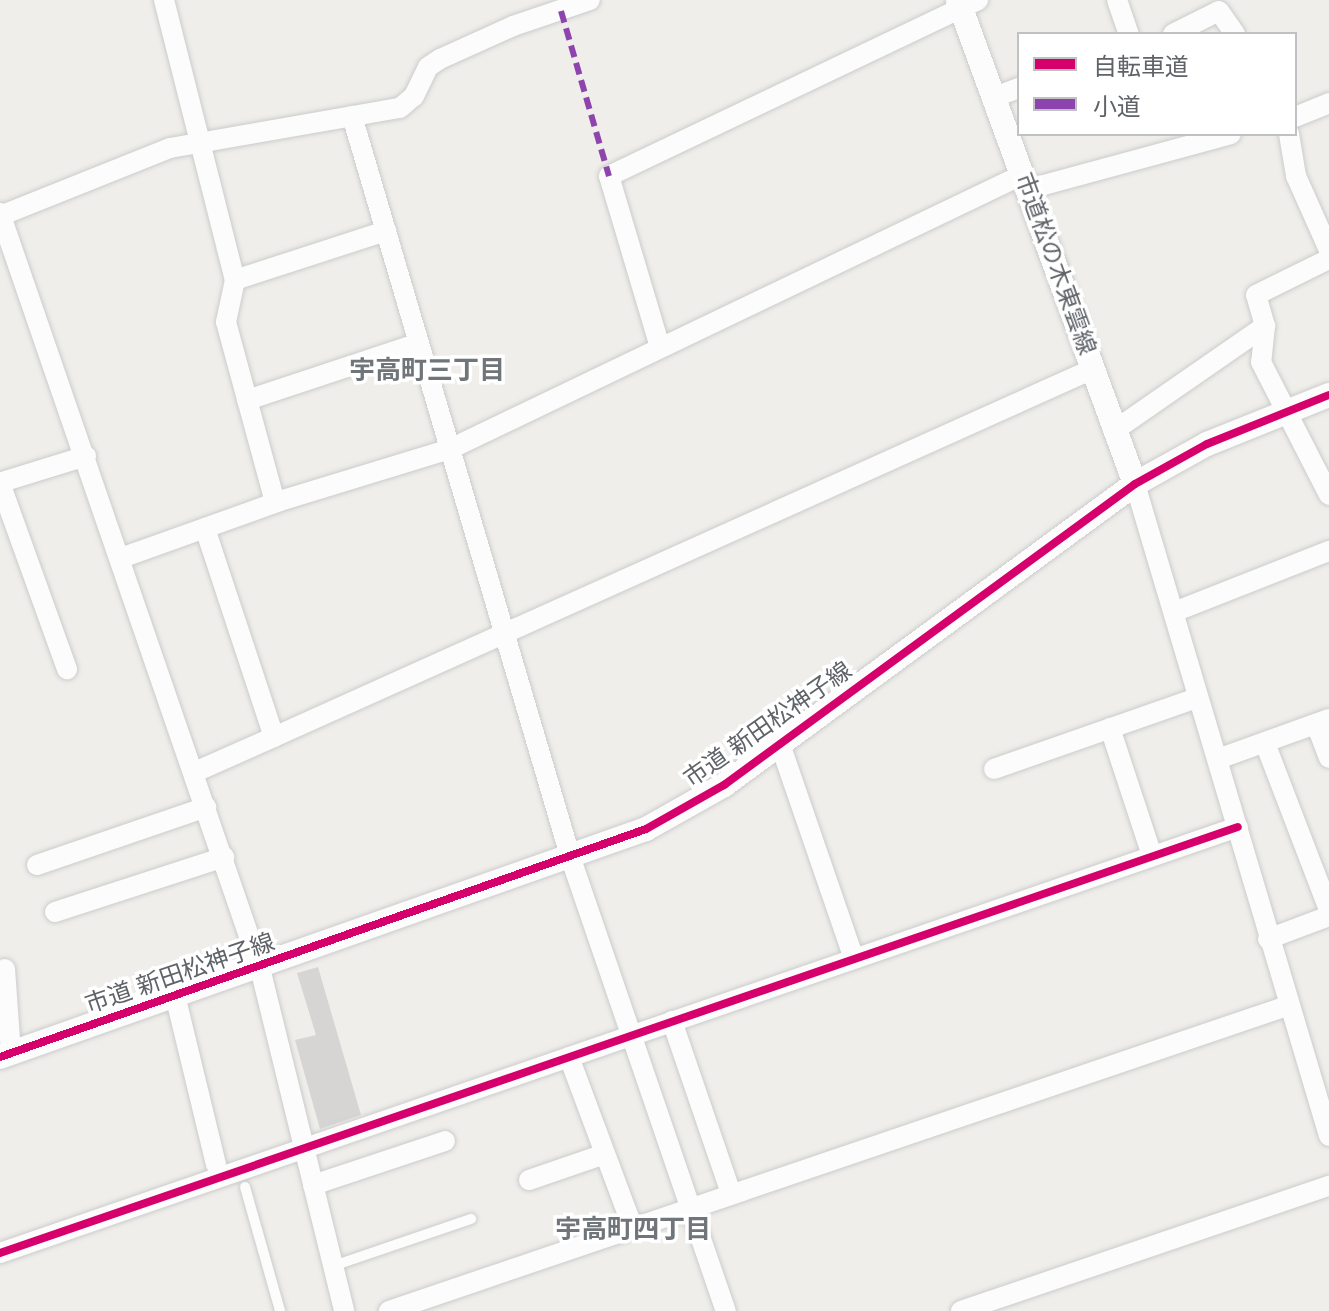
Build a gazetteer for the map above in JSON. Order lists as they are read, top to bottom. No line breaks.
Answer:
{"streets":{"street":["市道松の木東雲線","市道 新田松神子線"]},"crossings":[["市道松の木東雲線","市道 新田松神子線"]],"districts":["宇高町三丁目","宇高町四丁目"],"legend":["自転車道","小道"]}
